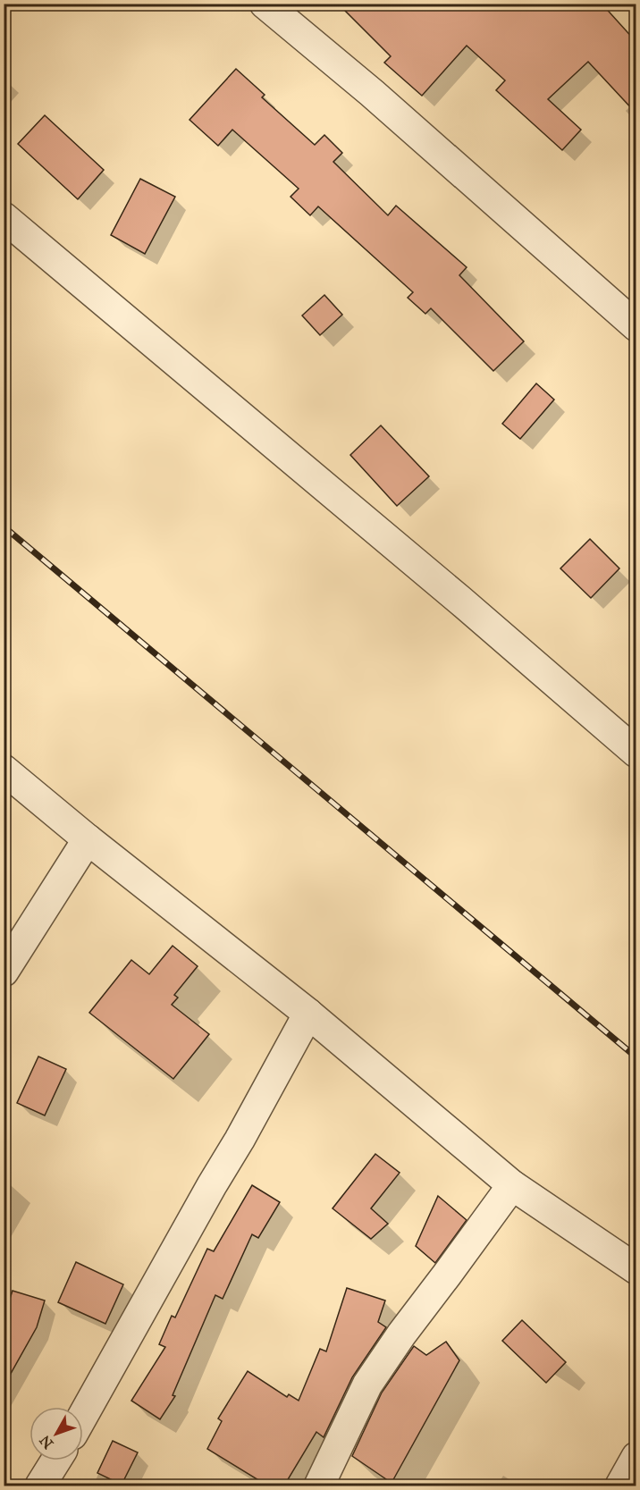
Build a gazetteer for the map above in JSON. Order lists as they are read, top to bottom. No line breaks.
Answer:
{"north":"bottom left"}
